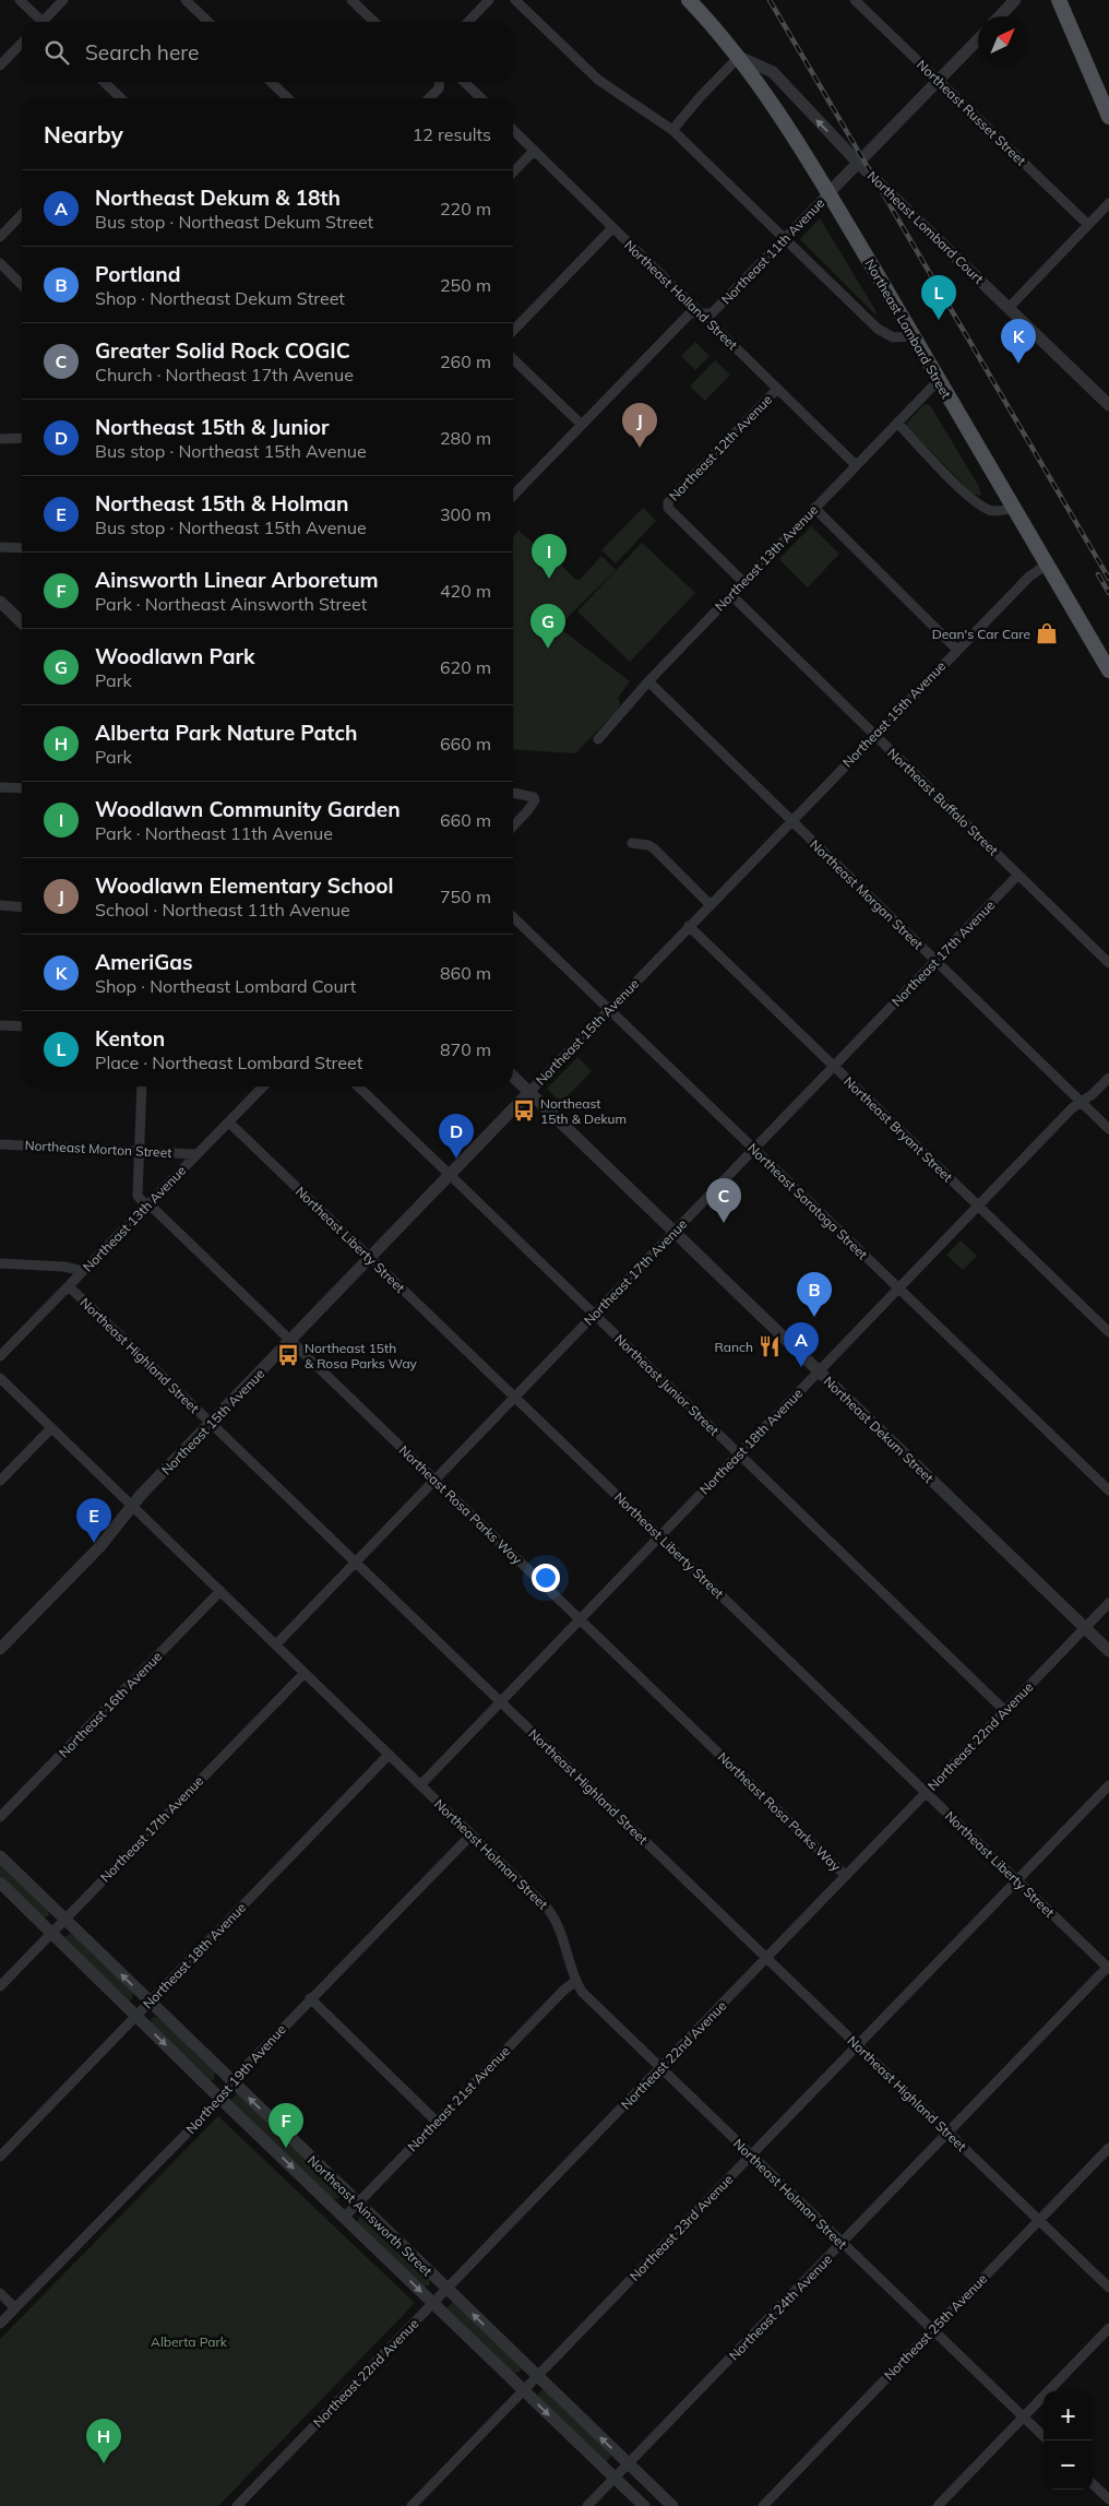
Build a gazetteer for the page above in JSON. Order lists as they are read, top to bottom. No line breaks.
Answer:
{"streets":{"main road":["Northeast Lombard Street"],"street":["Northeast Russet Street","Northeast Lombard Court","Northeast 11th Avenue","Northeast Holland Street","Northeast 12th Avenue","Northeast 13th Avenue","Northeast 15th Avenue","Northeast Buffalo Street","Northeast Morgan Street","Northeast 17th Avenue","Northeast Bryant Street","Northeast Morton Street","Northeast Saratoga Street","Northeast Liberty Street","Northeast Highland Street","Northeast Junior Street","Northeast Dekum Street","Northeast 18th Avenue","Northeast Rosa Parks Way","Northeast 16th Avenue","Northeast 22nd Avenue","Northeast Holman Street","Northeast 19th Avenue","Northeast 21st Avenue","Northeast Ainsworth Street","Northeast 23rd Avenue","Northeast 24th Avenue","Northeast 25th Avenue"]},"crossings":[["Northeast Russet Street","Northeast 11th Avenue"],["Northeast Lombard Court","Northeast 11th Avenue"],["Northeast Lombard Court","Northeast Lombard Street"],["Northeast 11th Avenue","Northeast Holland Street"],["Northeast 11th Avenue","Northeast Lombard Street"],["Northeast Holland Street","Northeast 12th Avenue"],["Northeast Holland Street","Northeast 13th Avenue"],["Northeast Lombard Street","Northeast 13th Avenue"],["Northeast Lombard Street","Northeast 15th Avenue"],["Northeast 12th Avenue","Northeast 13th Avenue"],["Northeast 13th Avenue","Northeast Buffalo Street"],["Northeast 13th Avenue","Northeast Morgan Street"],["Northeast 13th Avenue","Northeast Morton Street"],["Northeast 13th Avenue","Northeast Liberty Street"],["Northeast 13th Avenue","Northeast Highland Street"],["Northeast 13th Avenue","Northeast Rosa Parks Way"],["Northeast 15th Avenue","Northeast Buffalo Street"],["Northeast 15th Avenue","Northeast Morgan Street"],["Northeast 15th Avenue","Northeast Bryant Street"],["Northeast 15th Avenue","Northeast Saratoga Street"],["Northeast 15th Avenue","Northeast Liberty Street"],["Northeast 15th Avenue","Northeast Highland Street"],["Northeast 15th Avenue","Northeast Junior Street"],["Northeast 15th Avenue","Northeast Dekum Street"],["Northeast 15th Avenue","Northeast Rosa Parks Way"],["Northeast 15th Avenue","Northeast Holman Street"],["Northeast Buffalo Street","Northeast 17th Avenue"],["Northeast Morgan Street","Northeast 17th Avenue"],["Northeast Morgan Street","Northeast 18th Avenue"],["Northeast 17th Avenue","Northeast Bryant Street"],["Northeast 17th Avenue","Northeast Saratoga Street"],["Northeast 17th Avenue","Northeast Liberty Street"],["Northeast 17th Avenue","Northeast Highland Street"],["Northeast 17th Avenue","Northeast Junior Street"],["Northeast 17th Avenue","Northeast Dekum Street"],["Northeast 17th Avenue","Northeast Rosa Parks Way"],["Northeast 17th Avenue","Northeast Holman Street"],["Northeast 17th Avenue","Northeast Ainsworth Street"],["Northeast Bryant Street","Northeast 18th Avenue"],["Northeast Saratoga Street","Northeast 18th Avenue"],["Northeast Liberty Street","Northeast 18th Avenue"],["Northeast Liberty Street","Northeast 22nd Avenue"],["Northeast Liberty Street","Northeast 23rd Avenue"],["Northeast Liberty Street","Northeast 24th Avenue"],["Northeast Highland Street","Northeast 18th Avenue"],["Northeast Highland Street","Northeast 22nd Avenue"],["Northeast Highland Street","Northeast 23rd Avenue"],["Northeast Highland Street","Northeast 24th Avenue"],["Northeast Highland Street","Northeast 25th Avenue"],["Northeast Junior Street","Northeast 18th Avenue"],["Northeast Junior Street","Northeast 22nd Avenue"],["Northeast Dekum Street","Northeast 18th Avenue"],["Northeast Dekum Street","Northeast 22nd Avenue"],["Northeast 18th Avenue","Northeast Rosa Parks Way"],["Northeast 18th Avenue","Northeast Holman Street"],["Northeast 18th Avenue","Northeast Ainsworth Street"],["Northeast Rosa Parks Way","Northeast 22nd Avenue"],["Northeast 16th Avenue","Northeast Holman Street"],["Northeast 22nd Avenue","Northeast Holman Street"],["Northeast 22nd Avenue","Northeast Ainsworth Street"],["Northeast Holman Street","Northeast 19th Avenue"],["Northeast Holman Street","Northeast 21st Avenue"],["Northeast Holman Street","Northeast 23rd Avenue"],["Northeast Holman Street","Northeast 24th Avenue"],["Northeast Holman Street","Northeast 25th Avenue"],["Northeast 19th Avenue","Northeast Ainsworth Street"],["Northeast 21st Avenue","Northeast Ainsworth Street"],["Northeast Ainsworth Street","Northeast 23rd Avenue"],["Northeast Ainsworth Street","Northeast 24th Avenue"]],"parks":["Alberta Park"],"places":{"shop":["Dean's Car Care"],"bus stop":["Northeast 15th & Dekum","Northeast 15th & Rosa Parks Way"],"restaurant":["Ranch"]},"north":"top right","page":{"search":"Search here","heading":["Nearby","12 results"],"list":[{"mark":"A","name":"Northeast Dekum & 18th","note":"Bus stop · Northeast Dekum Street","value":"220 m"},{"mark":"B","name":"Portland","note":"Shop · Northeast Dekum Street","value":"250 m"},{"mark":"C","name":"Greater Solid Rock COGIC","note":"Church · Northeast 17th Avenue","value":"260 m"},{"mark":"D","name":"Northeast 15th & Junior","note":"Bus stop · Northeast 15th Avenue","value":"280 m"},{"mark":"E","name":"Northeast 15th & Holman","note":"Bus stop · Northeast 15th Avenue","value":"300 m"},{"mark":"F","name":"Ainsworth Linear Arboretum","note":"Park · Northeast Ainsworth Street","value":"420 m"},{"mark":"G","name":"Woodlawn Park","note":"Park","value":"620 m"},{"mark":"H","name":"Alberta Park Nature Patch","note":"Park","value":"660 m"},{"mark":"I","name":"Woodlawn Community Garden","note":"Park · Northeast 11th Avenue","value":"660 m"},{"mark":"J","name":"Woodlawn Elementary School","note":"School · Northeast 11th Avenue","value":"750 m"},{"mark":"K","name":"AmeriGas","note":"Shop · Northeast Lombard Court","value":"860 m"},{"mark":"L","name":"Kenton","note":"Place · Northeast Lombard Street","value":"870 m"}],"pins":["L","K","J","I","G","D","C","B","A","E","F","H"],"map_buttons":["+","−"]}}
